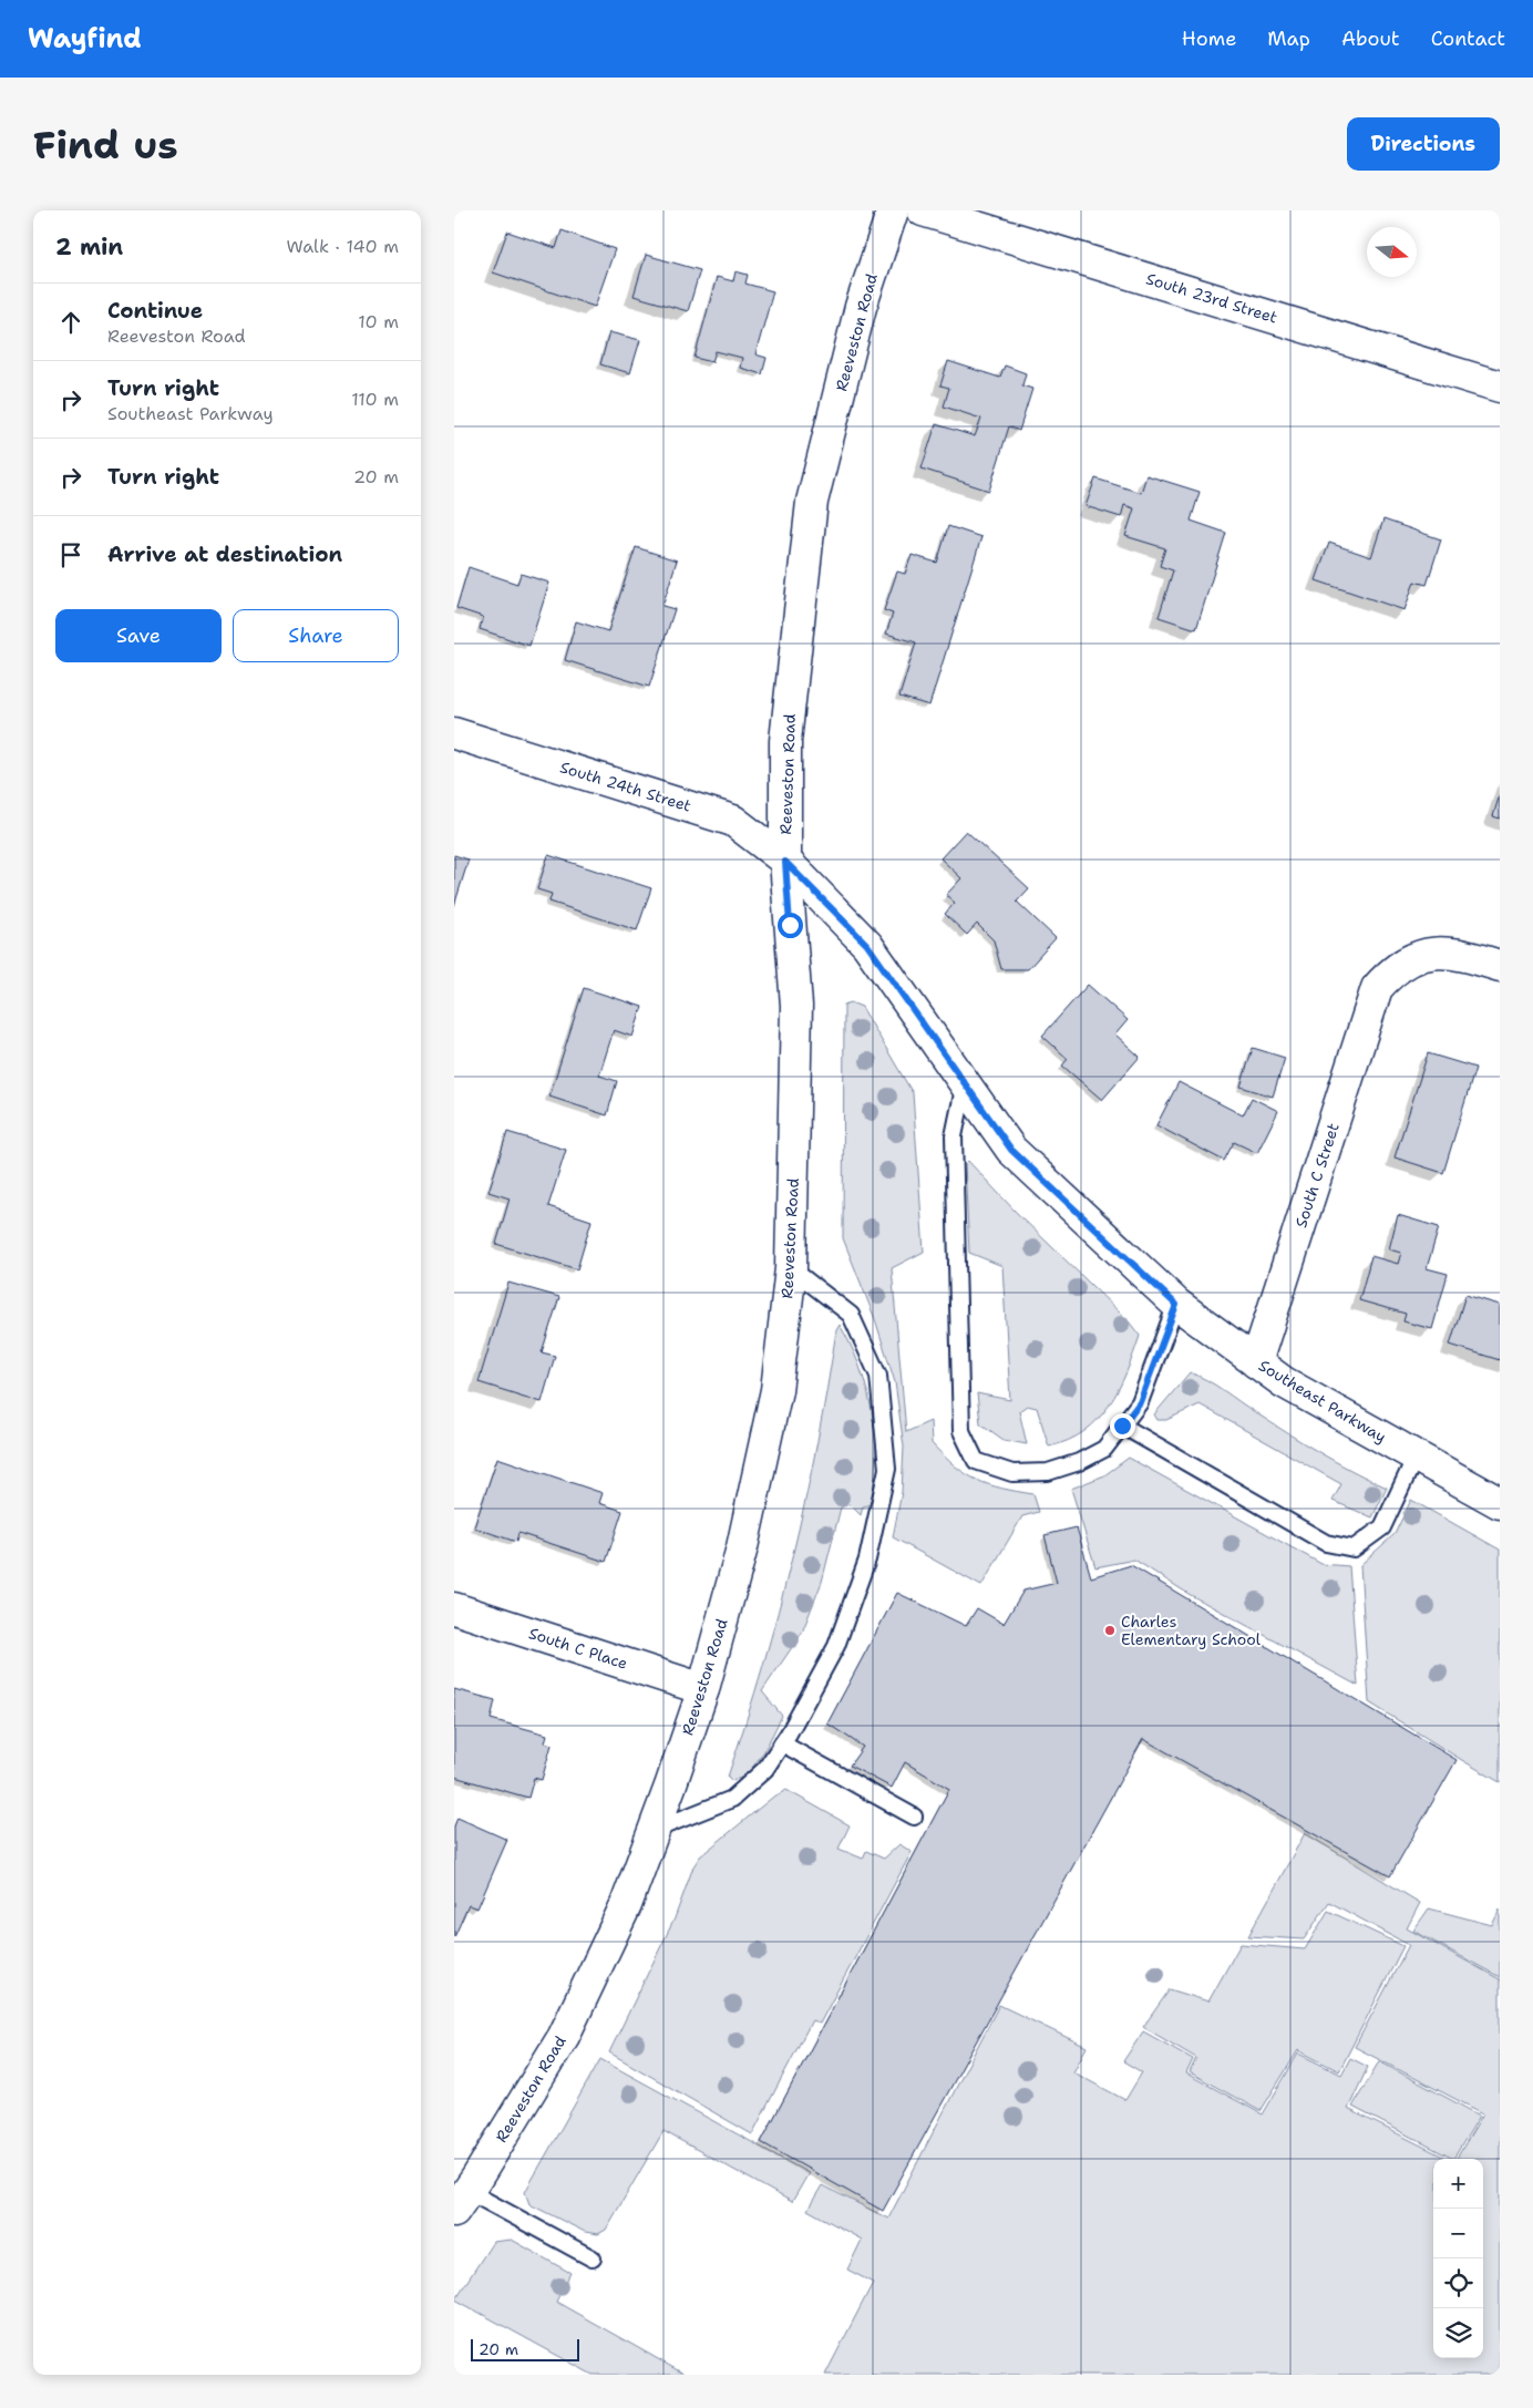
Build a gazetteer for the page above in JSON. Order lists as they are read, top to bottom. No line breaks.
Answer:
{"streets":{"street":["South 23rd Street","Reeveston Road","South 24th Street","South C Street","Southeast Parkway","South C Place"]},"crossings":[["Reeveston Road","South 24th Street"],["Reeveston Road","Southeast Parkway"],["Reeveston Road","South C Place"],["South 24th Street","Southeast Parkway"],["South C Street","Southeast Parkway"]],"places":["Charles Elementary School"],"scale_bar":"20 m","north":"right","page":{"header":"Wayfind","nav":["Home","Map","About","Contact"],"buttons":["Directions",["Save","Share"]],"title":"Find us","heading":["2 min","Walk · 140 m"],"list":[["Continue","Reeveston Road","10 m"],["Turn right","Southeast Parkway","110 m"],["Turn right","20 m"],"Arrive at destination"],"map_buttons":["+","−"],"scale":"20 m"}}
